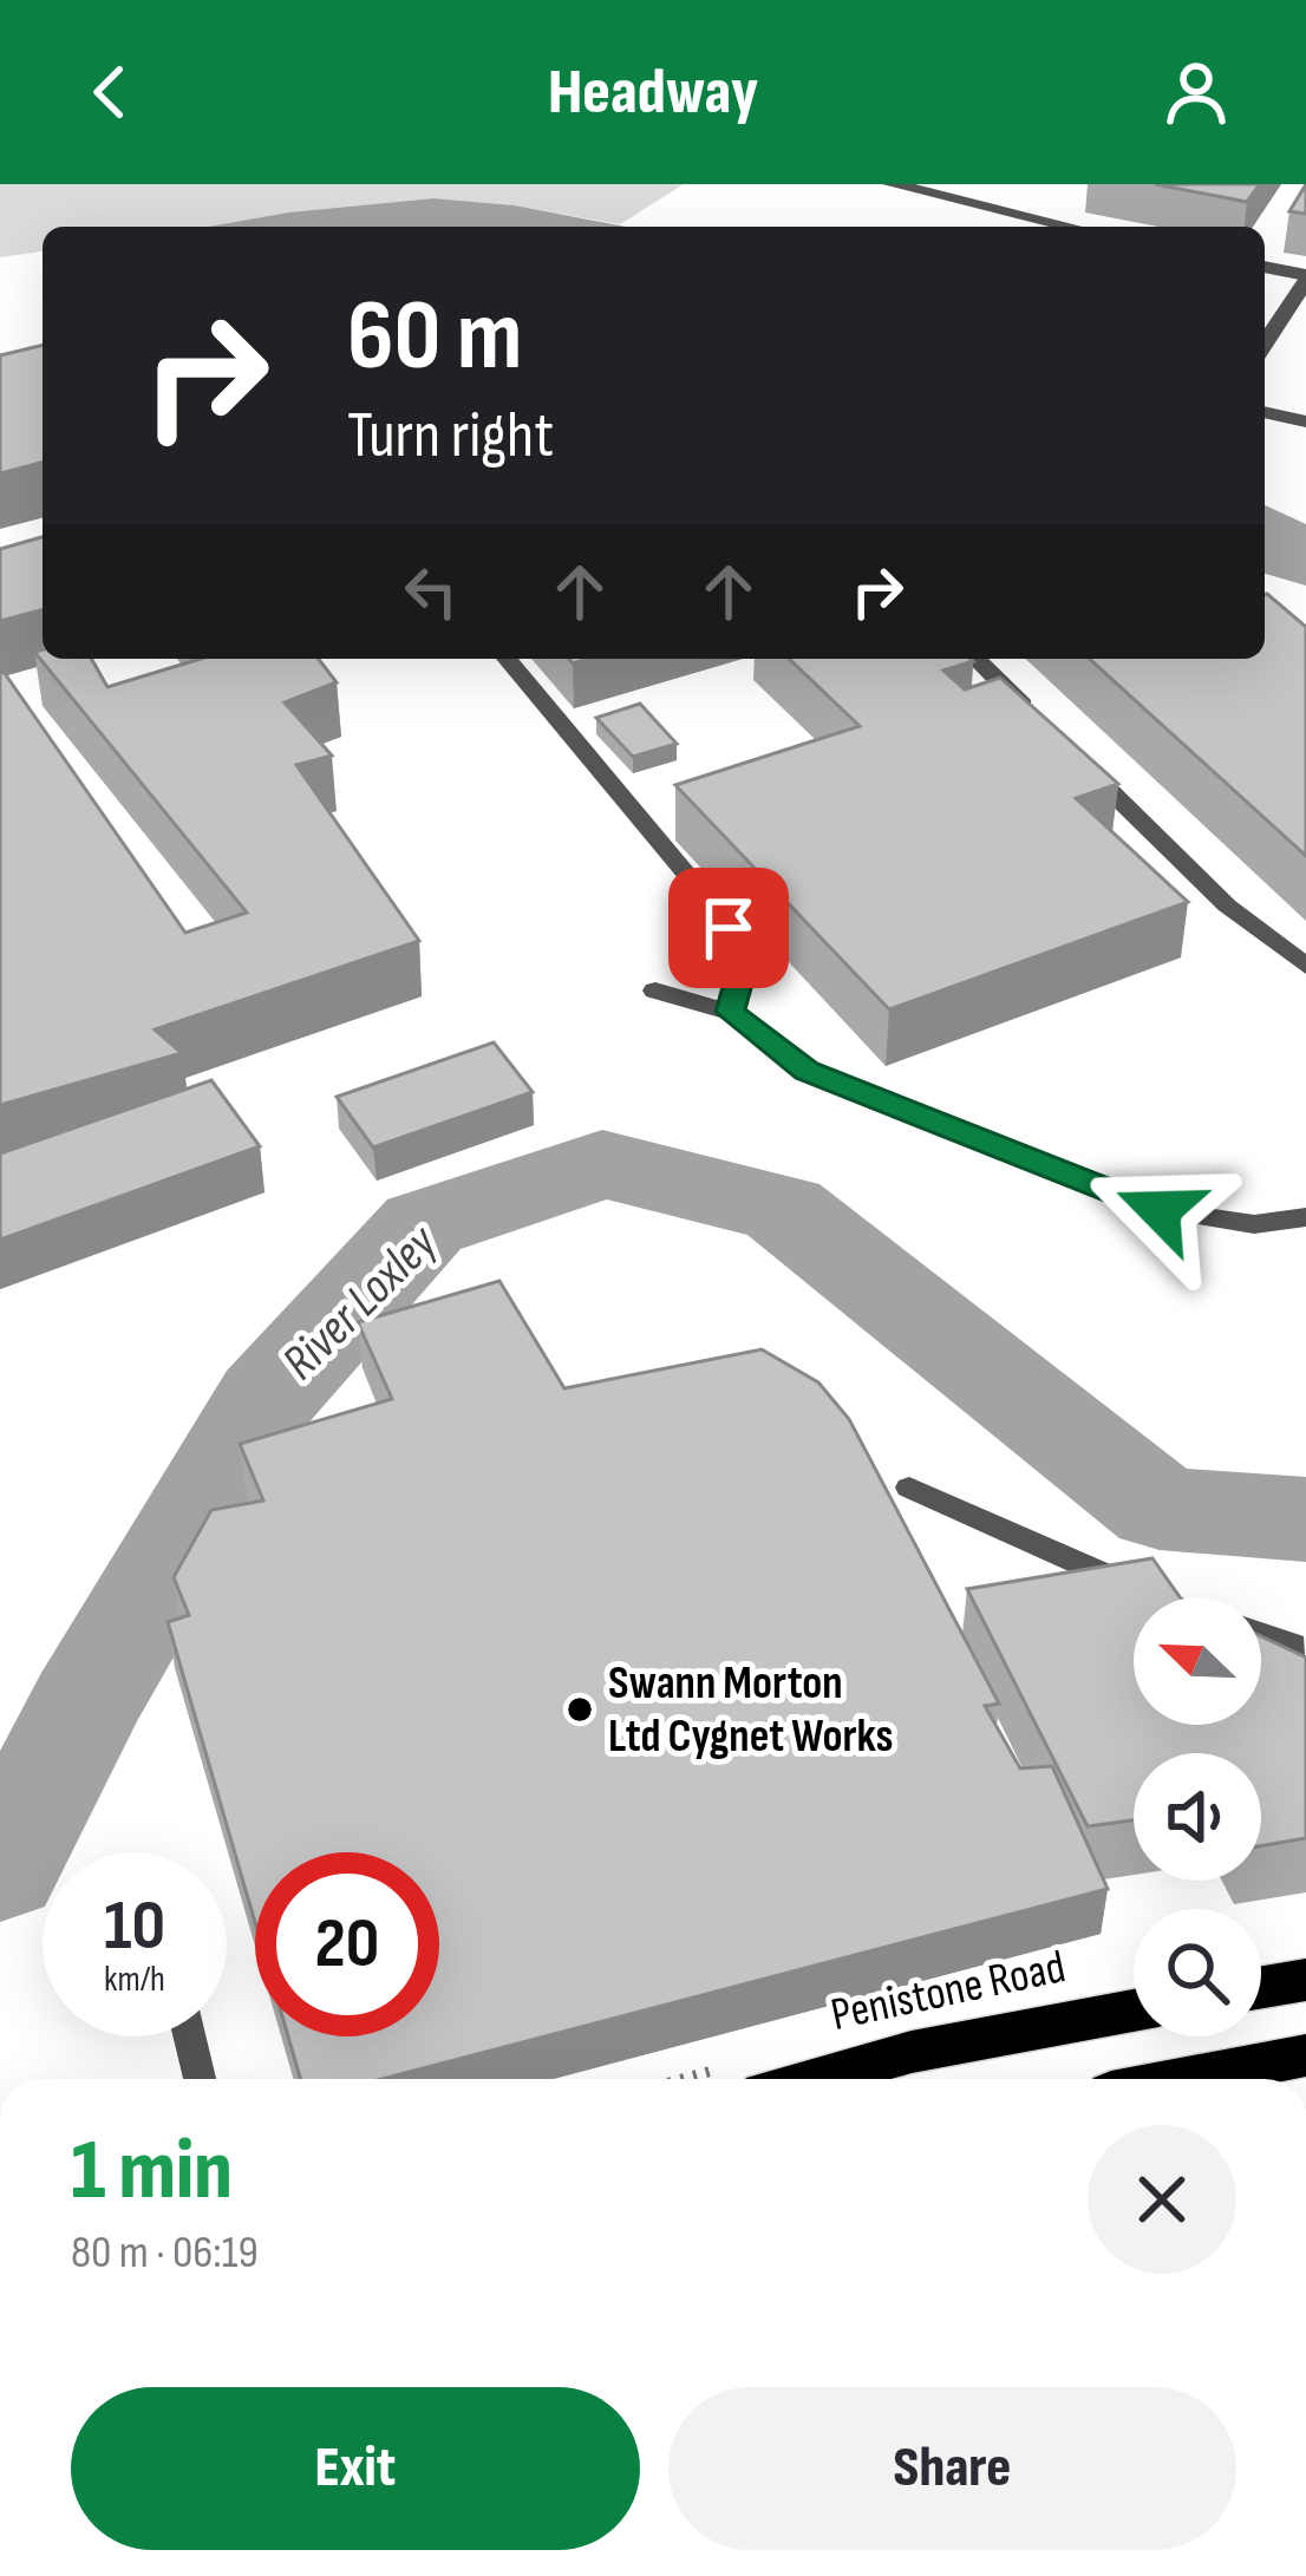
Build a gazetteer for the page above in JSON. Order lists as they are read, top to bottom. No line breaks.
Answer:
{"streets":{"highway":["Penistone Road"]},"water":["River Loxley"],"places":["Swann Morton Ltd Cygnet Works"],"north":"top left","page":{"header":"Headway","turn":["60 m","Turn right"],"speed":"10 km/h","limit":"20","heading":["1 min","80 m · 06:19"],"buttons":["Exit","Share"]}}
